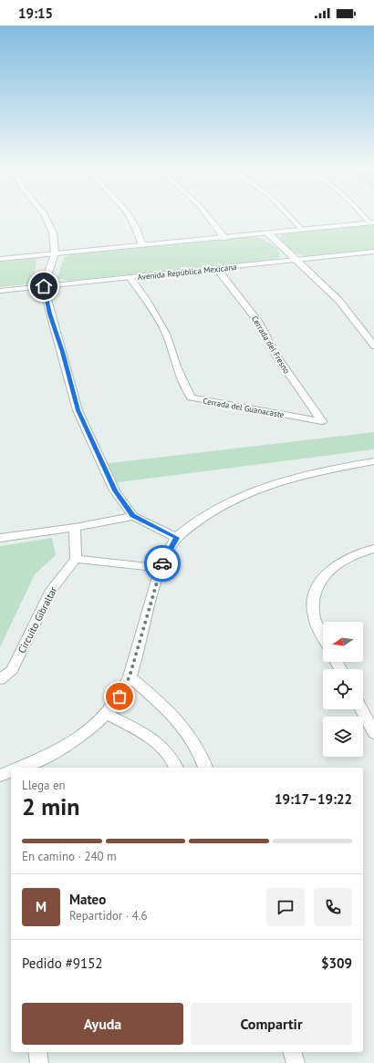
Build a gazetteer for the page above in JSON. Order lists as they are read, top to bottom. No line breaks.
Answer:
{"streets":{"street":["Avenida República Mexicana","Cerrada del Fresno","Cerrada del Guanacaste","Circuito Gibraltar"]},"crossings":[["Avenida República Mexicana","Cerrada del Fresno"],["Avenida República Mexicana","Cerrada del Guanacaste"],["Cerrada del Fresno","Cerrada del Guanacaste"]],"north":"left","page":{"status":"19:15","heading":["2 min","Llega en","19:17–19:22"],"panel":["Mateo","Repartidor · 4.6","Pedido #9152","$309"],"bar":"En camino · 240 m","round":"M","buttons":["Ayuda","Compartir"]}}
